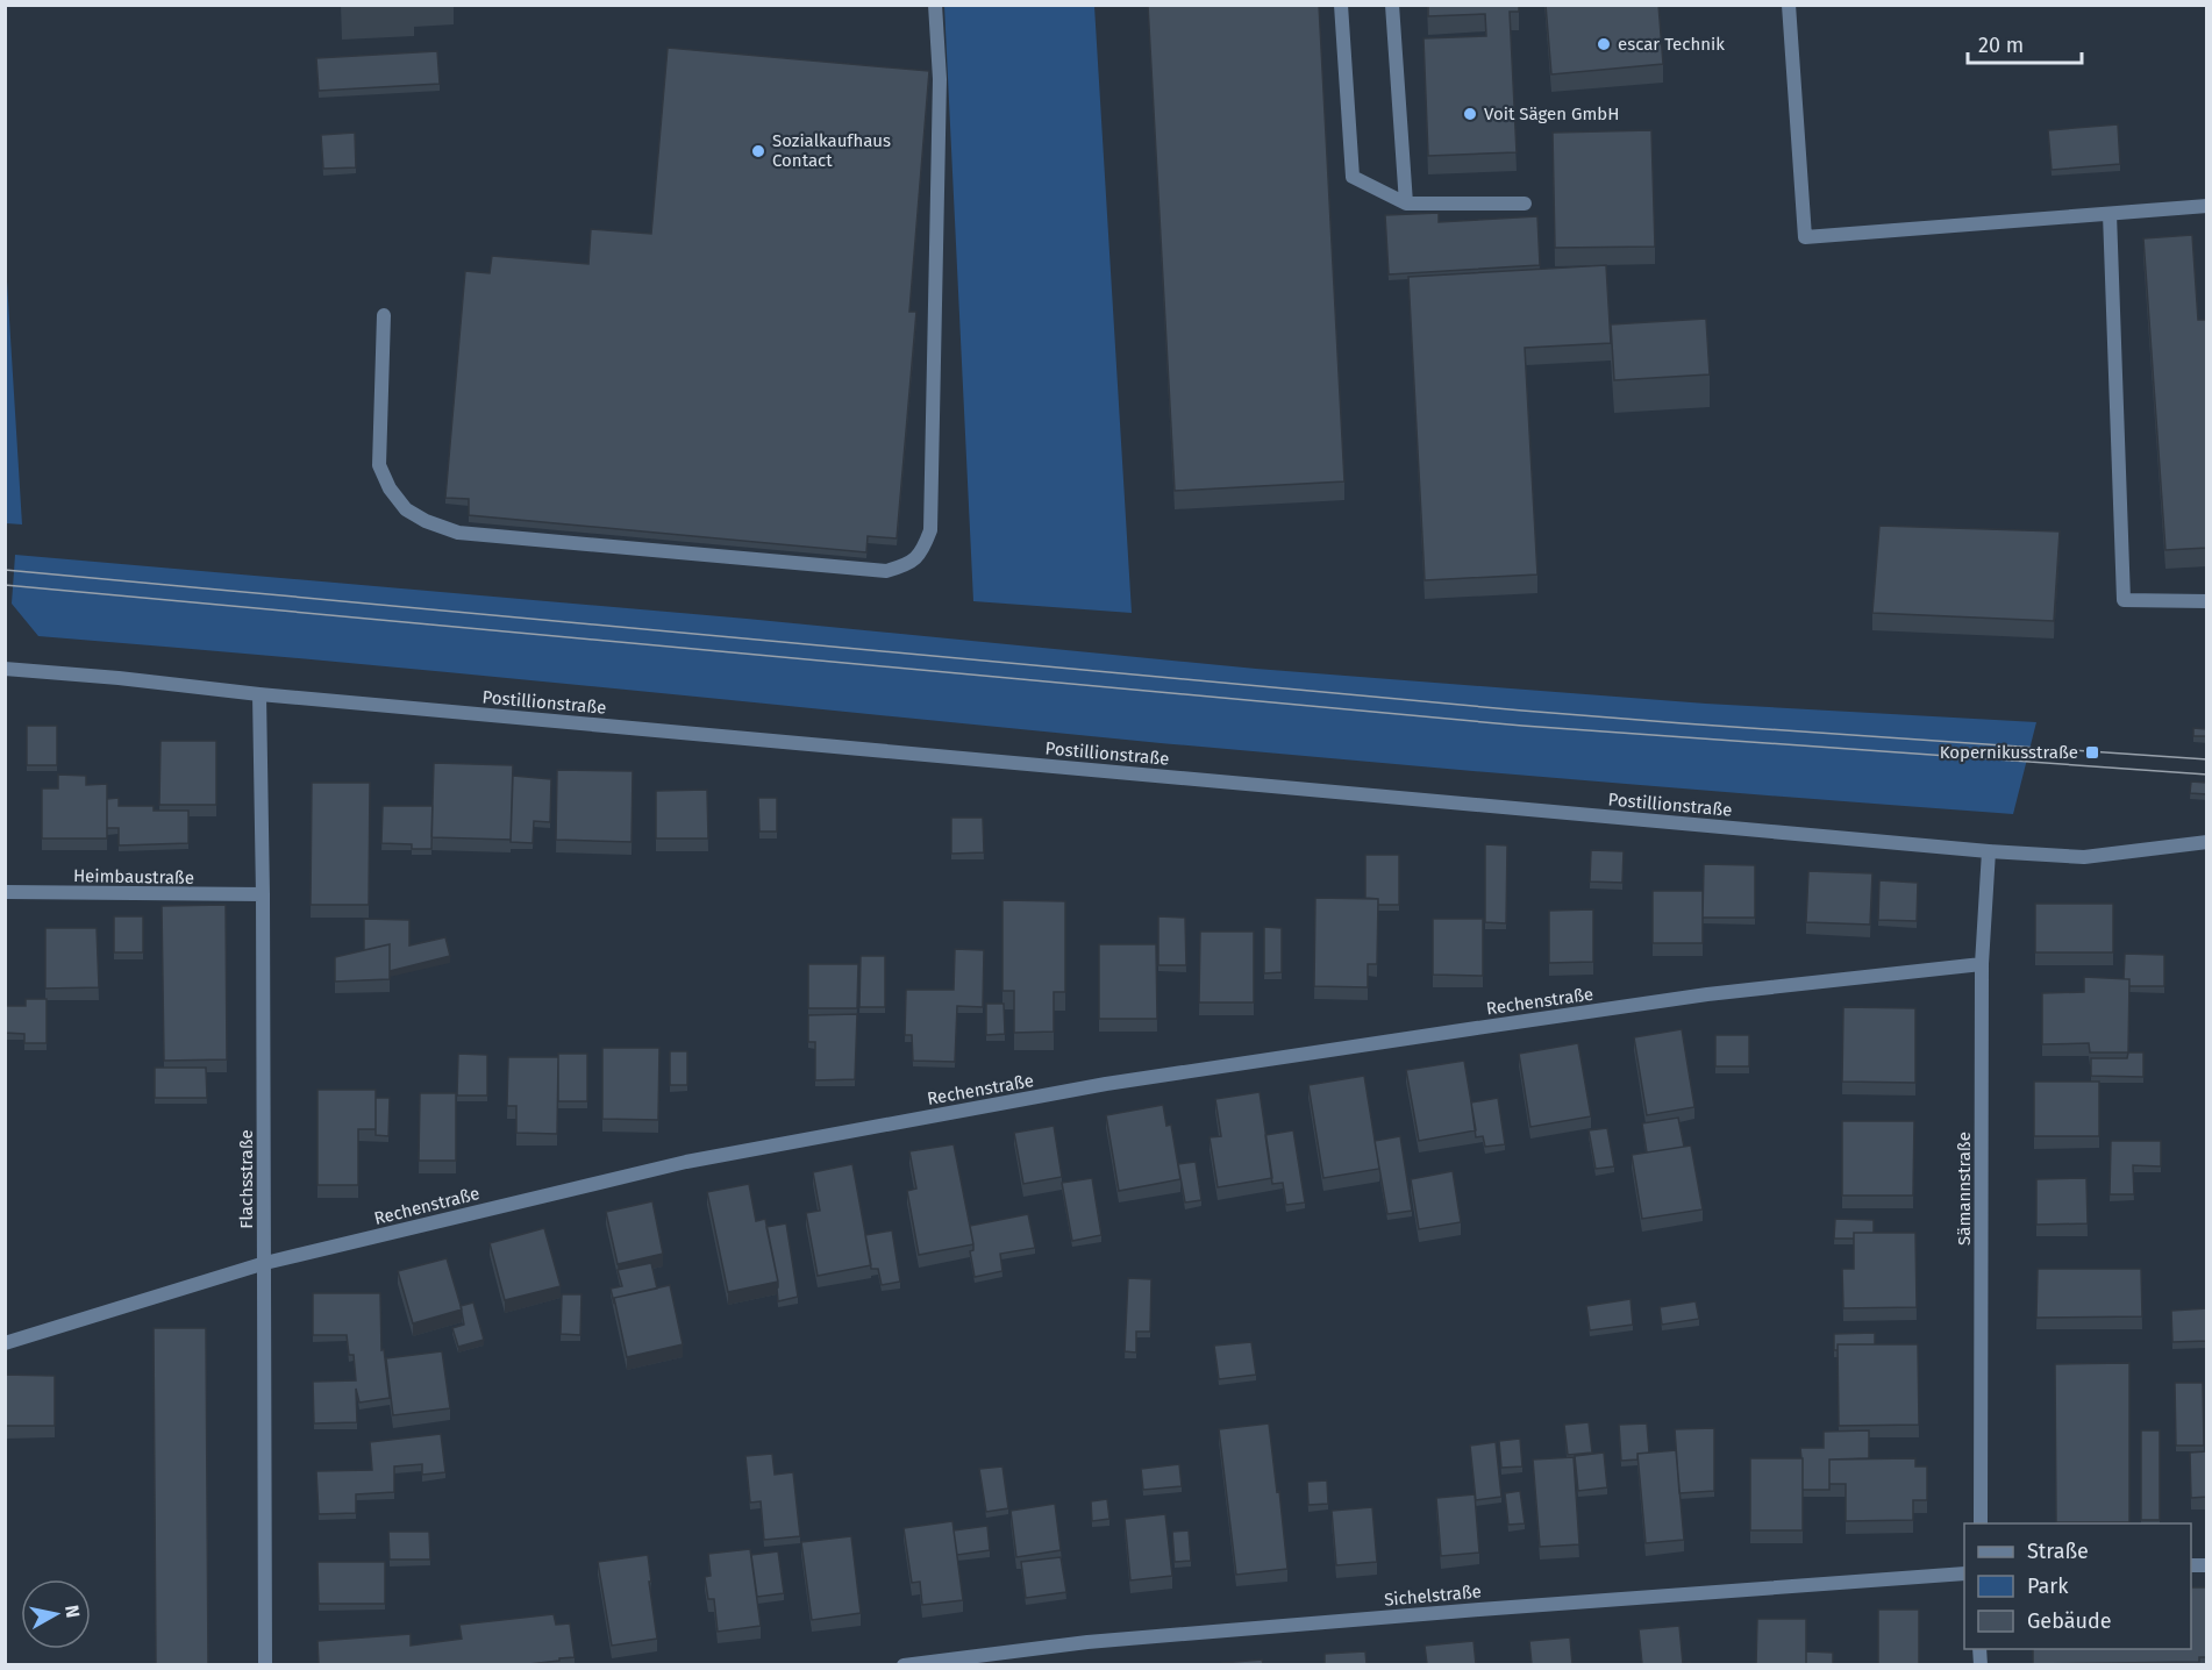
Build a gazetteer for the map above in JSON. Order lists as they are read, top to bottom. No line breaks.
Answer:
{"streets":{"street":["Postillionstraße","Heimbaustraße","Rechenstraße","Flachsstraße","Sämannstraße","Sichelstraße"]},"crossings":[["Postillionstraße","Flachsstraße"],["Postillionstraße","Sämannstraße"],["Heimbaustraße","Flachsstraße"],["Rechenstraße","Flachsstraße"],["Rechenstraße","Sämannstraße"]],"places":{"other":["escar Technik","Voit Sägen GmbH","Sozialkaufhaus Contact"],"transit":["Kopernikusstraße"]},"legend":["Straße","Park","Gebäude"],"scale_bar":"20 m","north":"right"}
